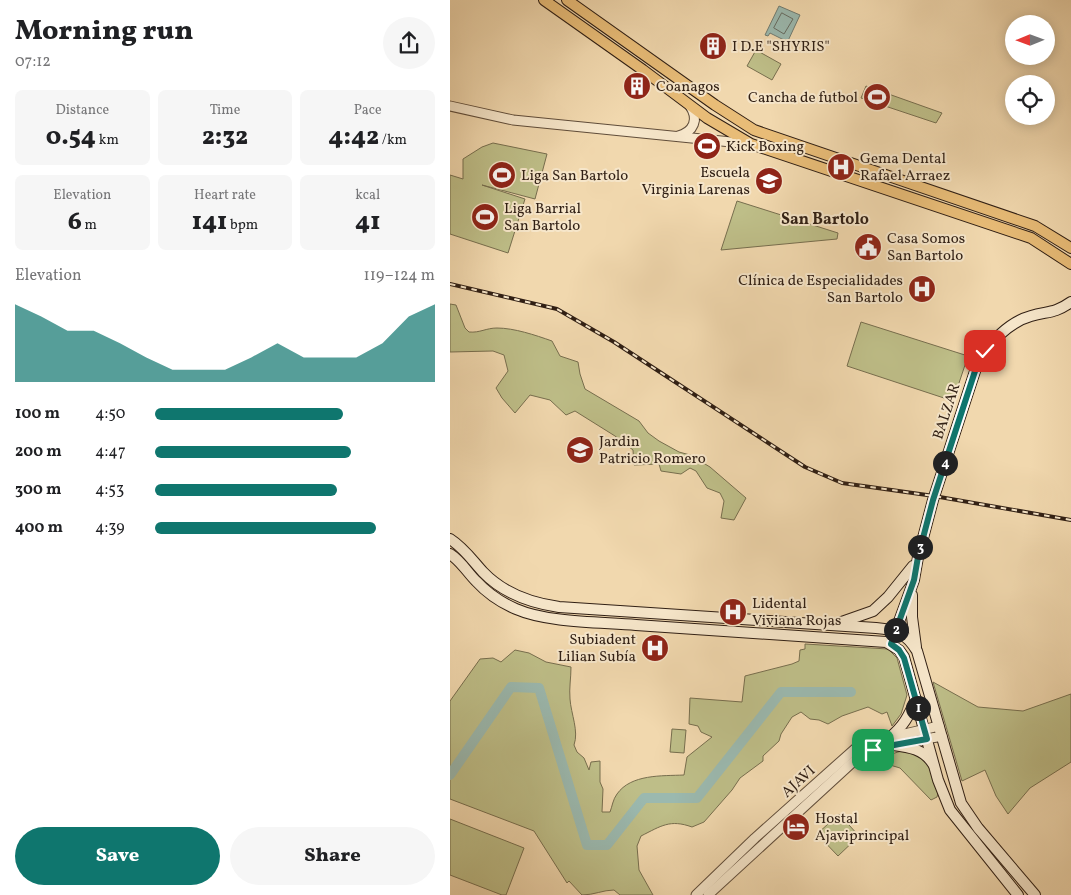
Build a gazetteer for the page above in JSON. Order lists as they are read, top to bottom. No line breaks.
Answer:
{"streets":{"main road":["BALZAR"],"street":["AJAVI"]},"districts":["San Bartolo"],"places":{"building":["I D.E \"SHYRIS\"","Coanagos"],"sports":["Cancha de futbol","Kick Boxing","Liga San Bartolo","Liga Barrial San Bartolo"],"hospital":["Gema Dental Rafael Arraez","Clínica de Especialidades San Bartolo","Lidental Viviana Rojas","Subiadent Lilian Subía"],"school or university":["Escuela Virginia Larenas","Jardin Patricio Romero"],"public building":["Casa Somos San Bartolo"],"hotel":["Hostal Ajaviprincipal"]},"north":"left","page":{"heading":["Morning run","07:12"],"stats":[["Distance","0.54 km"],["Time","2:32"],["Pace","4:42 /km"],["Elevation","6 m"],["Heart rate","141 bpm"],["kcal","41"]],"chart":["Elevation","119–124 m"],"list":[{"name":"100 m","note":"4:50"},{"name":"200 m","note":"4:47"},{"name":"300 m","note":"4:53"},{"name":"400 m","note":"4:39"}],"pins":["4","3","2","1"],"buttons":["Save","Share"]}}
